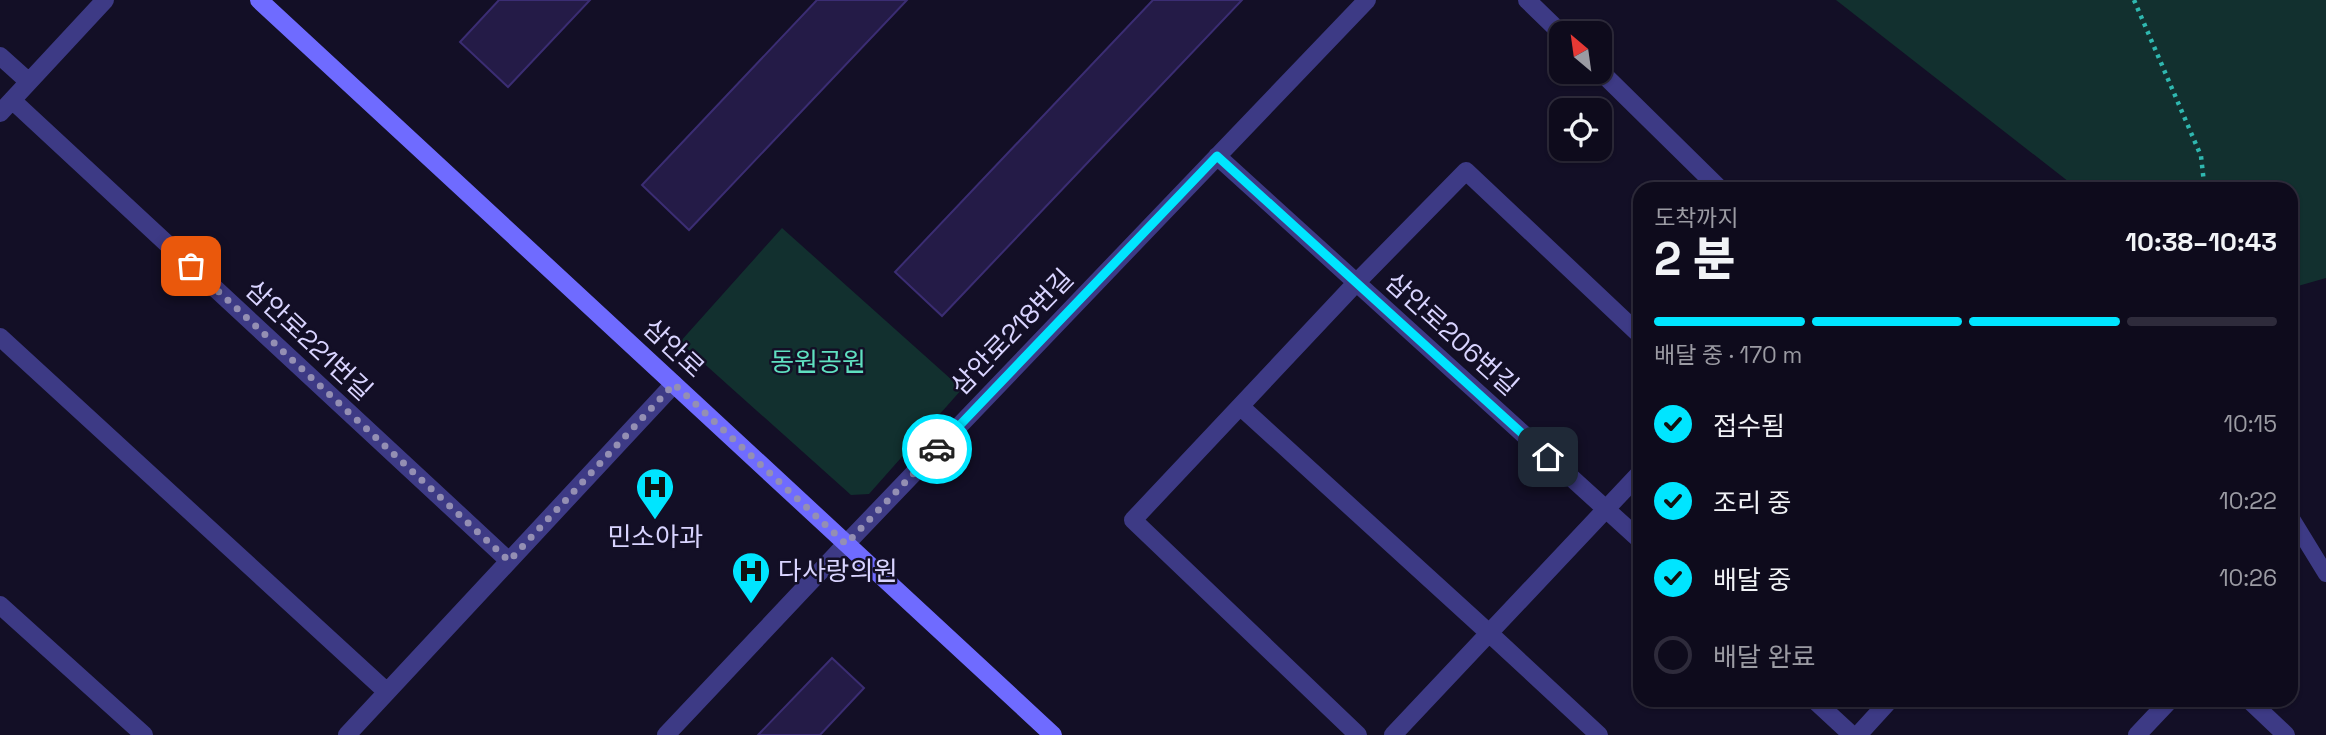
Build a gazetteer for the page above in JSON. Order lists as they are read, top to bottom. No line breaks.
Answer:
{"streets":{"main road":["삼안로"],"street":["삼안로218번길","삼안로206번길","삼안로221번길"]},"crossings":[["삼안로218번길","삼안로"]],"parks":["동원공원"],"places":{"hospital":["민소아과","다사랑의원"]},"north":"top left","page":{"heading":["2 분","도착까지","10:38–10:43"],"bar":"배달 중 · 170 m","list":[["접수됨","10:15"],["조리 중","10:22"],["배달 중","10:26"],"배달 완료"]}}
